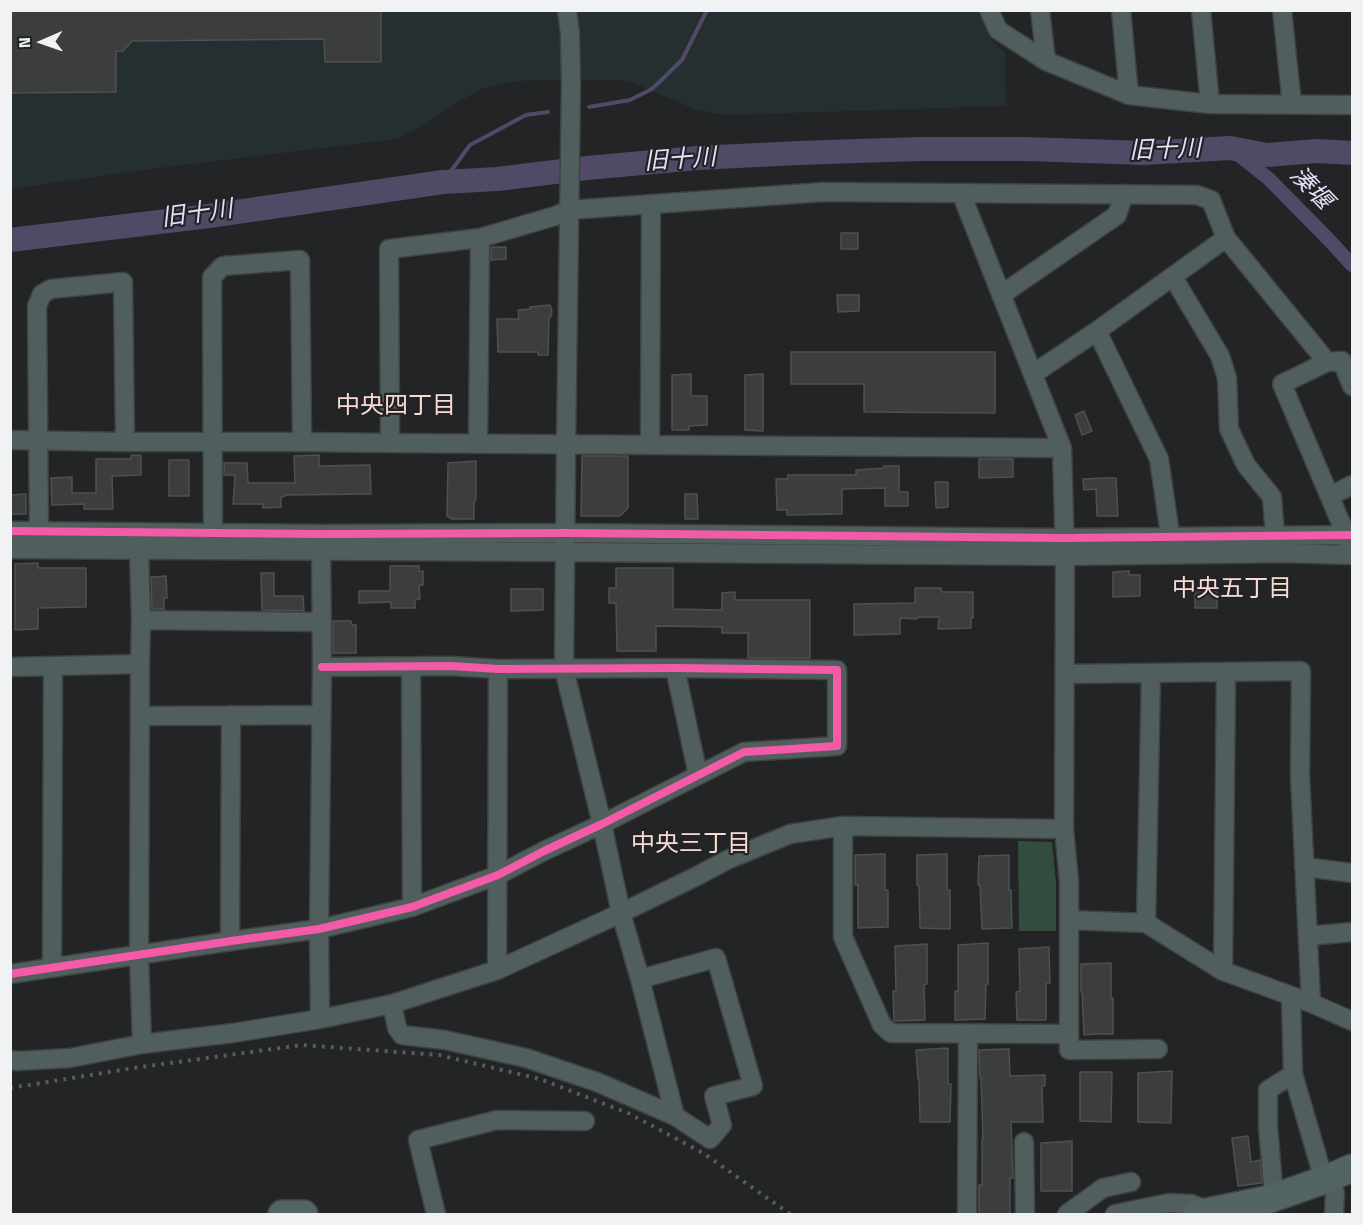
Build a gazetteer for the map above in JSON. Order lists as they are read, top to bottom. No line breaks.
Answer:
{"districts":["中央四丁目","中央五丁目","中央三丁目"],"water":["旧十川","湊堰"],"north":"left"}
